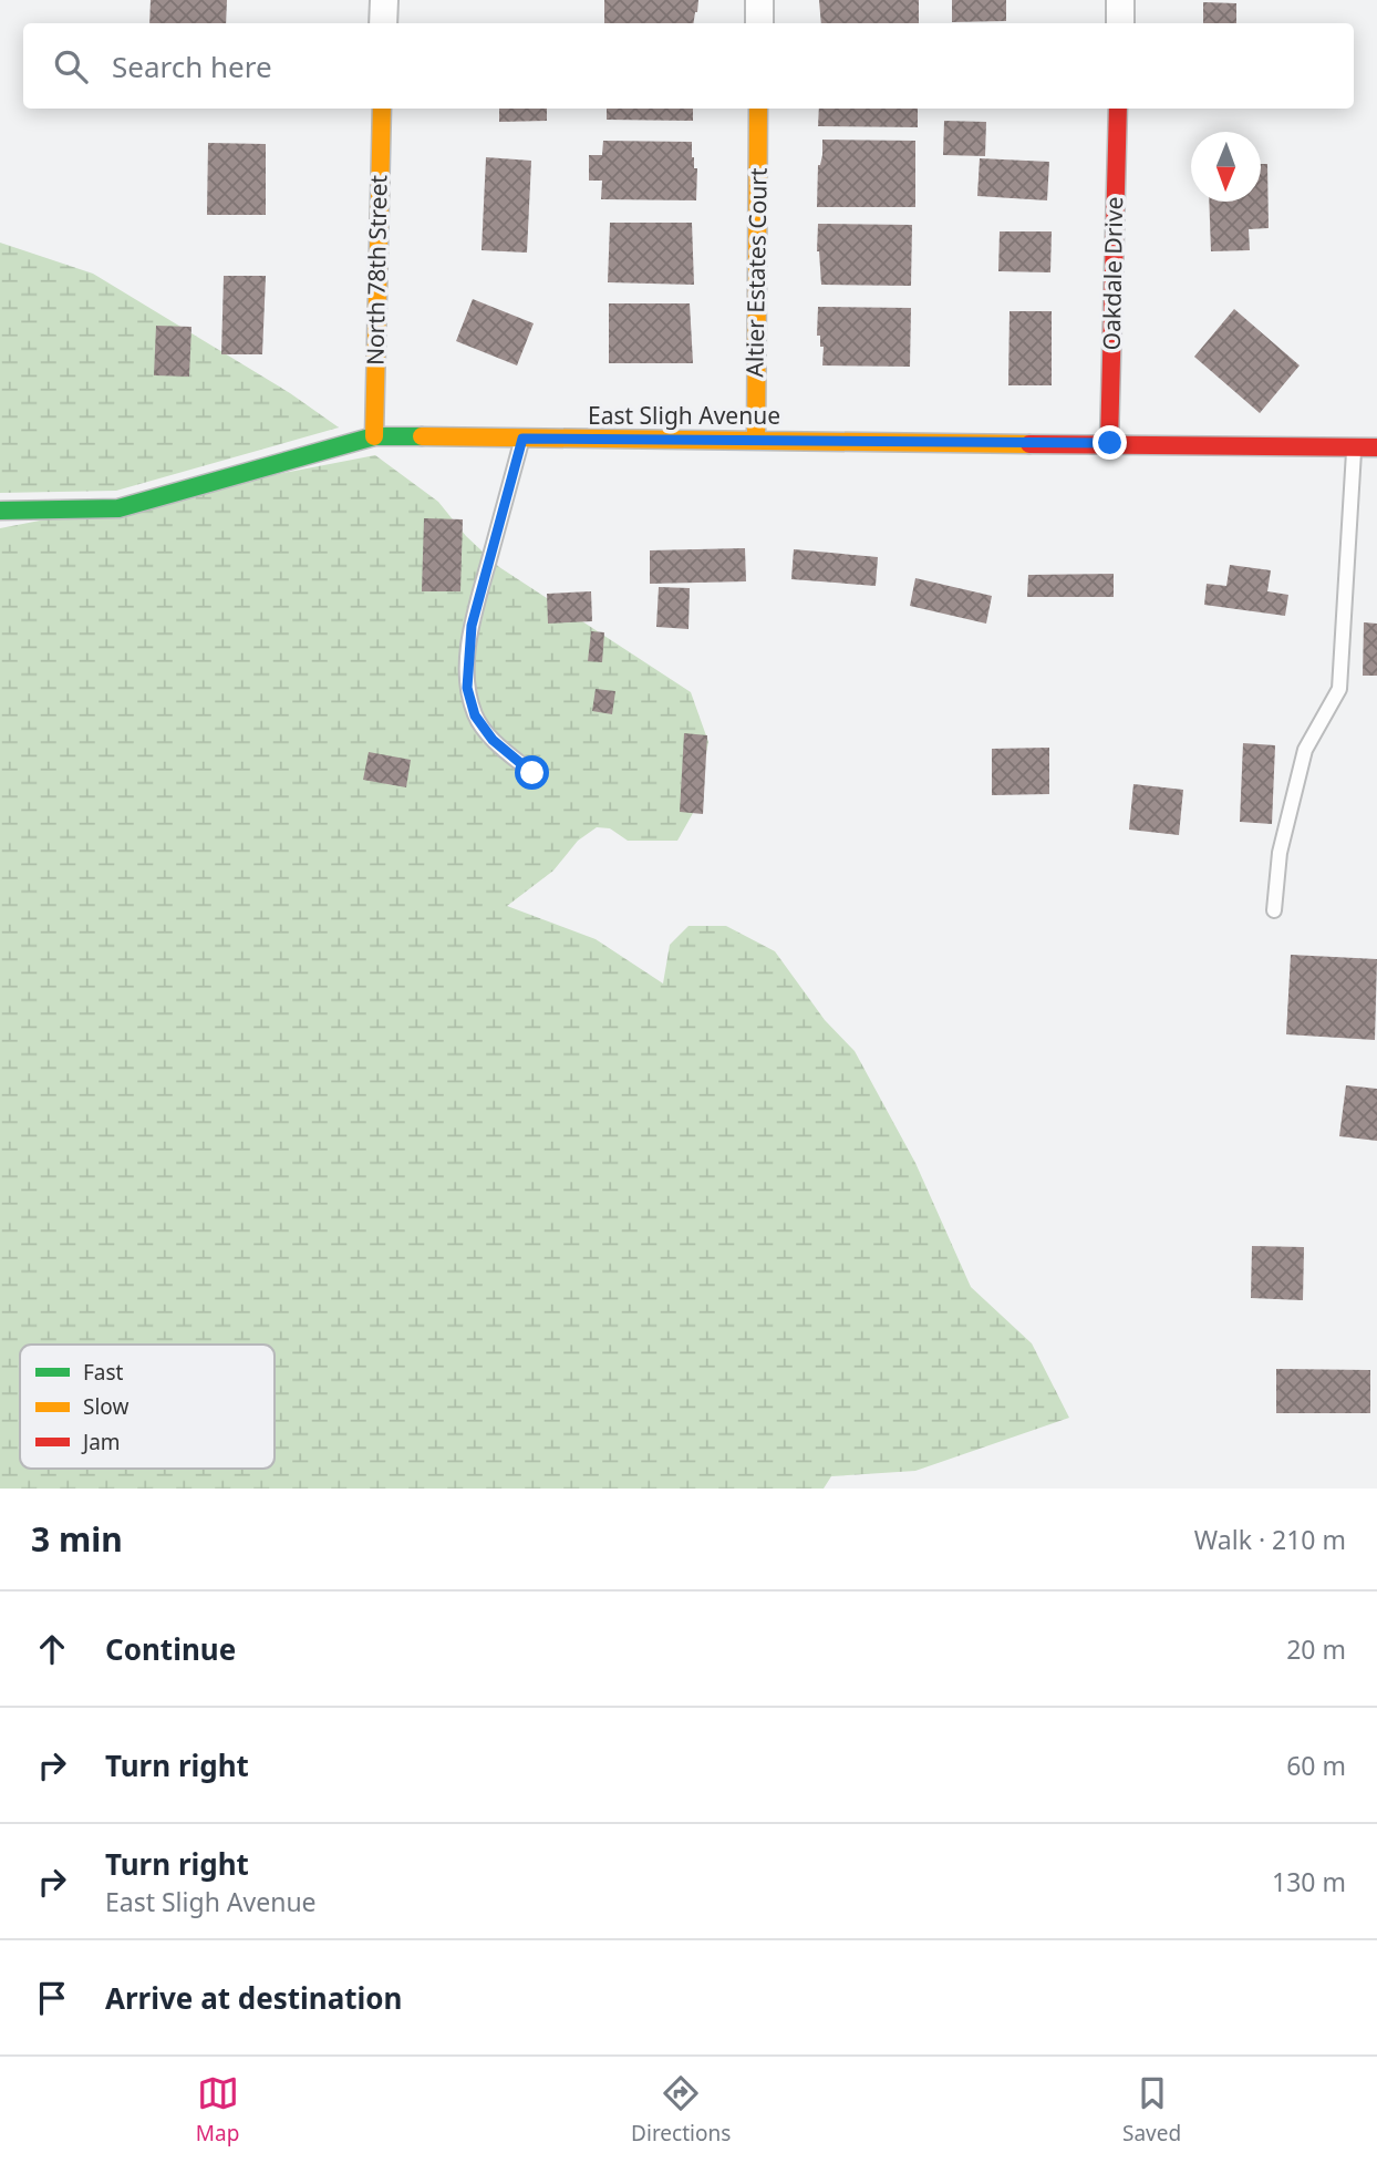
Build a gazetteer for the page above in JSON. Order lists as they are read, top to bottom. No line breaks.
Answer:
{"streets":{"street":["North 78th Street","Altier Estates Court","Oakdale Drive","East Sligh Avenue"]},"crossings":[["North 78th Street","East Sligh Avenue"],["Altier Estates Court","East Sligh Avenue"],["Oakdale Drive","East Sligh Avenue"]],"legend":["Fast","Slow","Jam"],"north":"bottom","page":{"search":"Search here","heading":["3 min","Walk · 210 m"],"list":[["Continue","20 m"],["Turn right","60 m"],["Turn right","East Sligh Avenue","130 m"],"Arrive at destination"],"nav":["Map","Directions","Saved"]}}
